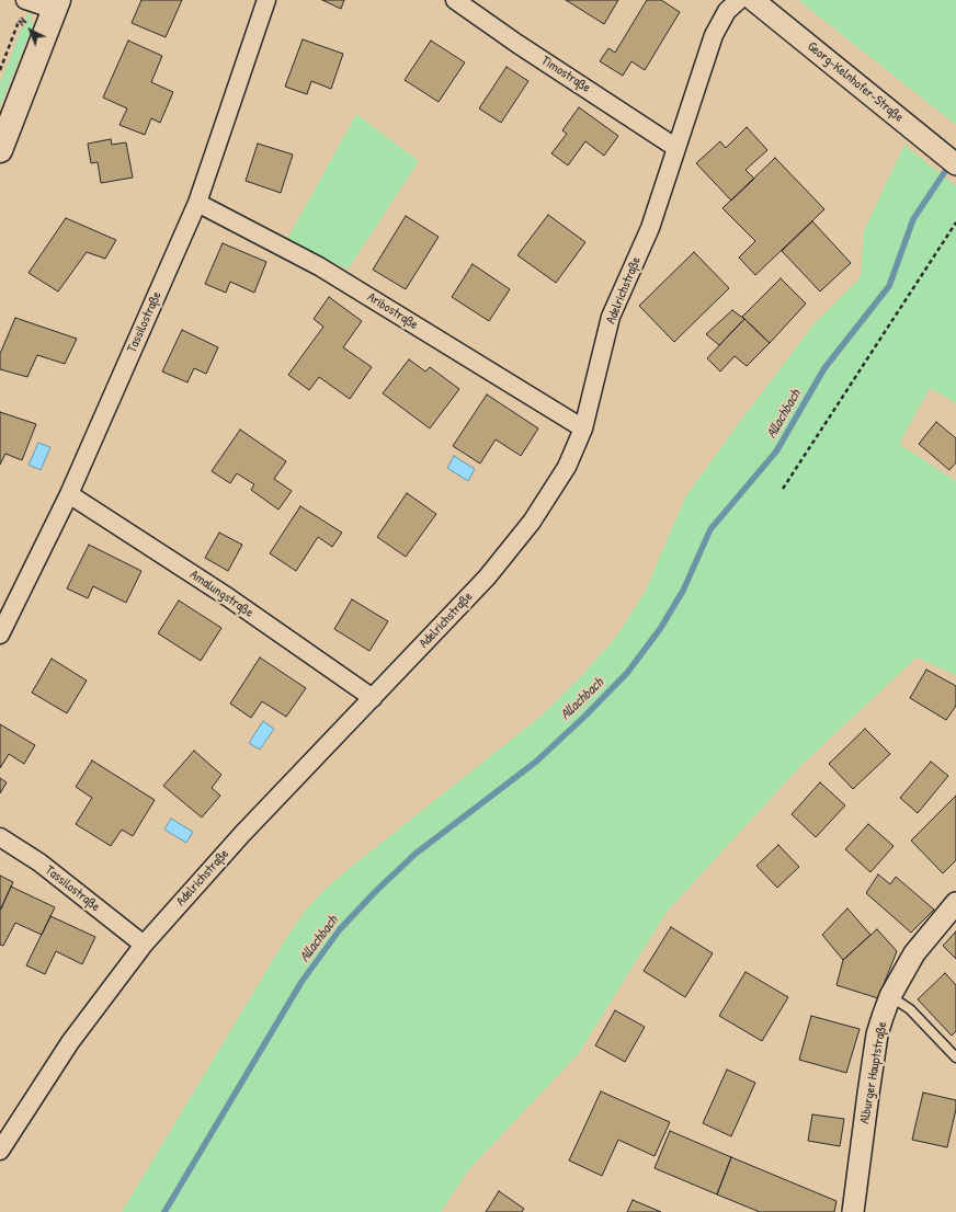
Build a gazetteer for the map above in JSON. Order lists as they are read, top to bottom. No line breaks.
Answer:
{"streets":{"street":["Timostraße","Georg-Kelnhofer-Straße","Adelrichstraße","Aribostraße","Tassilostraße","Amalungstraße","Alburger Hauptstraße"]},"crossings":[["Timostraße","Adelrichstraße"],["Adelrichstraße","Aribostraße"],["Adelrichstraße","Tassilostraße"],["Adelrichstraße","Amalungstraße"],["Aribostraße","Tassilostraße"],["Tassilostraße","Amalungstraße"]],"water":["Allachbach"],"north":"top left"}
